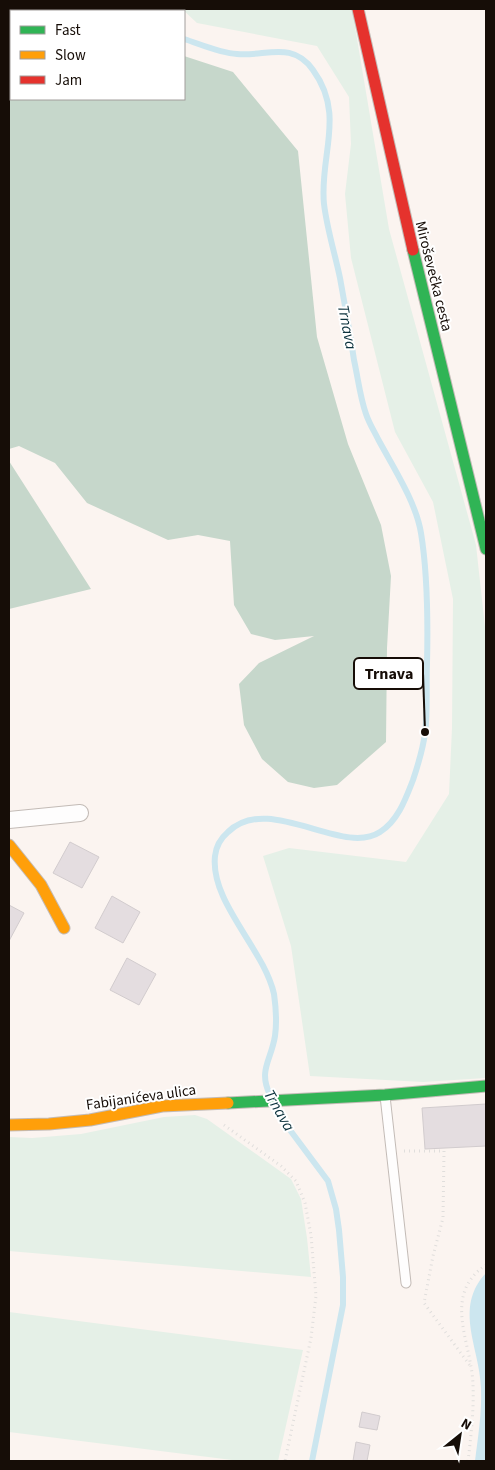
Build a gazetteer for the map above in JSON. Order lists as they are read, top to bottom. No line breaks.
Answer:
{"streets":{"street":["Miroševečka cesta","Fabijanićeva ulica"]},"water":["Trnava"],"places":["Trnava"],"legend":["Fast","Slow","Jam"],"north":"top right"}
